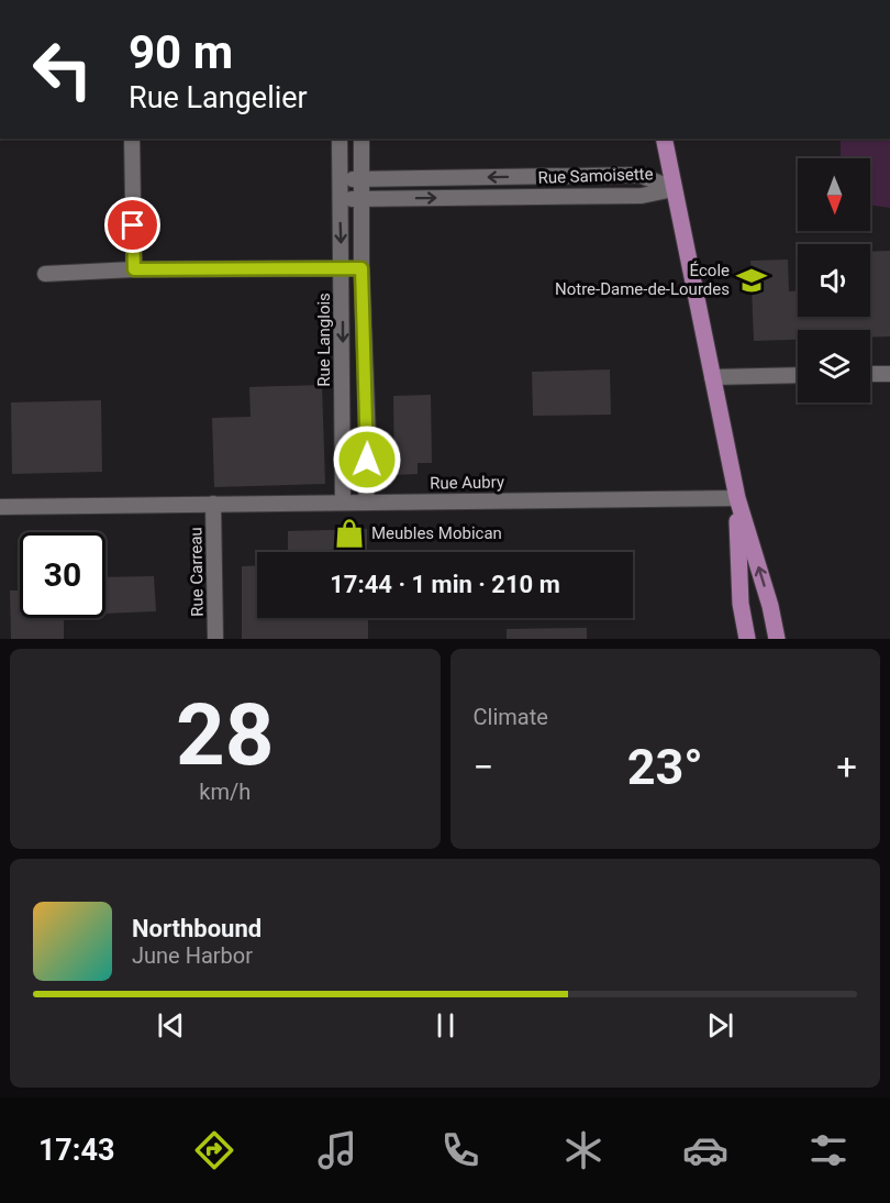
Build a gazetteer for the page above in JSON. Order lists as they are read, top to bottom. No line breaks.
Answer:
{"streets":{"street":["Rue Samoisette","Rue Langlois","Rue Aubry","Rue Carreau"]},"crossings":[["Rue Samoisette","Rue Langlois"],["Rue Langlois","Rue Aubry"],["Rue Aubry","Rue Carreau"]],"places":{"school or university":["École Notre-Dame-de-Lourdes"],"shop":["Meubles Mobican"]},"north":"bottom","page":{"turn":["90 m","Rue Langelier"],"limit":"30","trip":"17:44 · 1 min · 210 m","tile":[["28","km/h"],"Climate"],"heat":["−","23°","+"],"song":["Northbound","June Harbor"],"tabs":"17:43"}}
